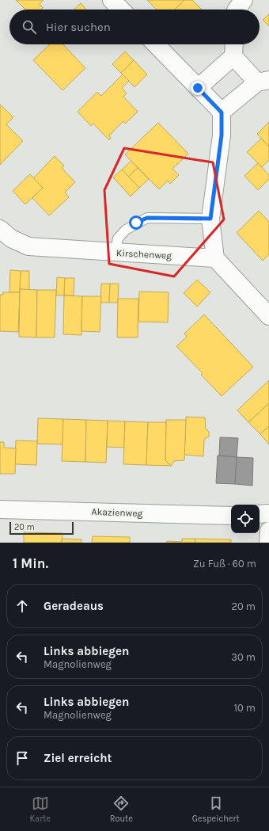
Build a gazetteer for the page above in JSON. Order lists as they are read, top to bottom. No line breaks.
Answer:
{"streets":{"street":["Kirschenweg","Akazienweg"]},"scale_bar":"20 m","page":{"search":"Hier suchen","scale":"20 m","heading":["1 Min.","Zu Fuß · 60 m"],"list":[["Geradeaus","20 m"],["Links abbiegen","Magnolienweg","30 m"],["Links abbiegen","Magnolienweg","10 m"],"Ziel erreicht"],"nav":["Karte","Route","Gespeichert"]}}
